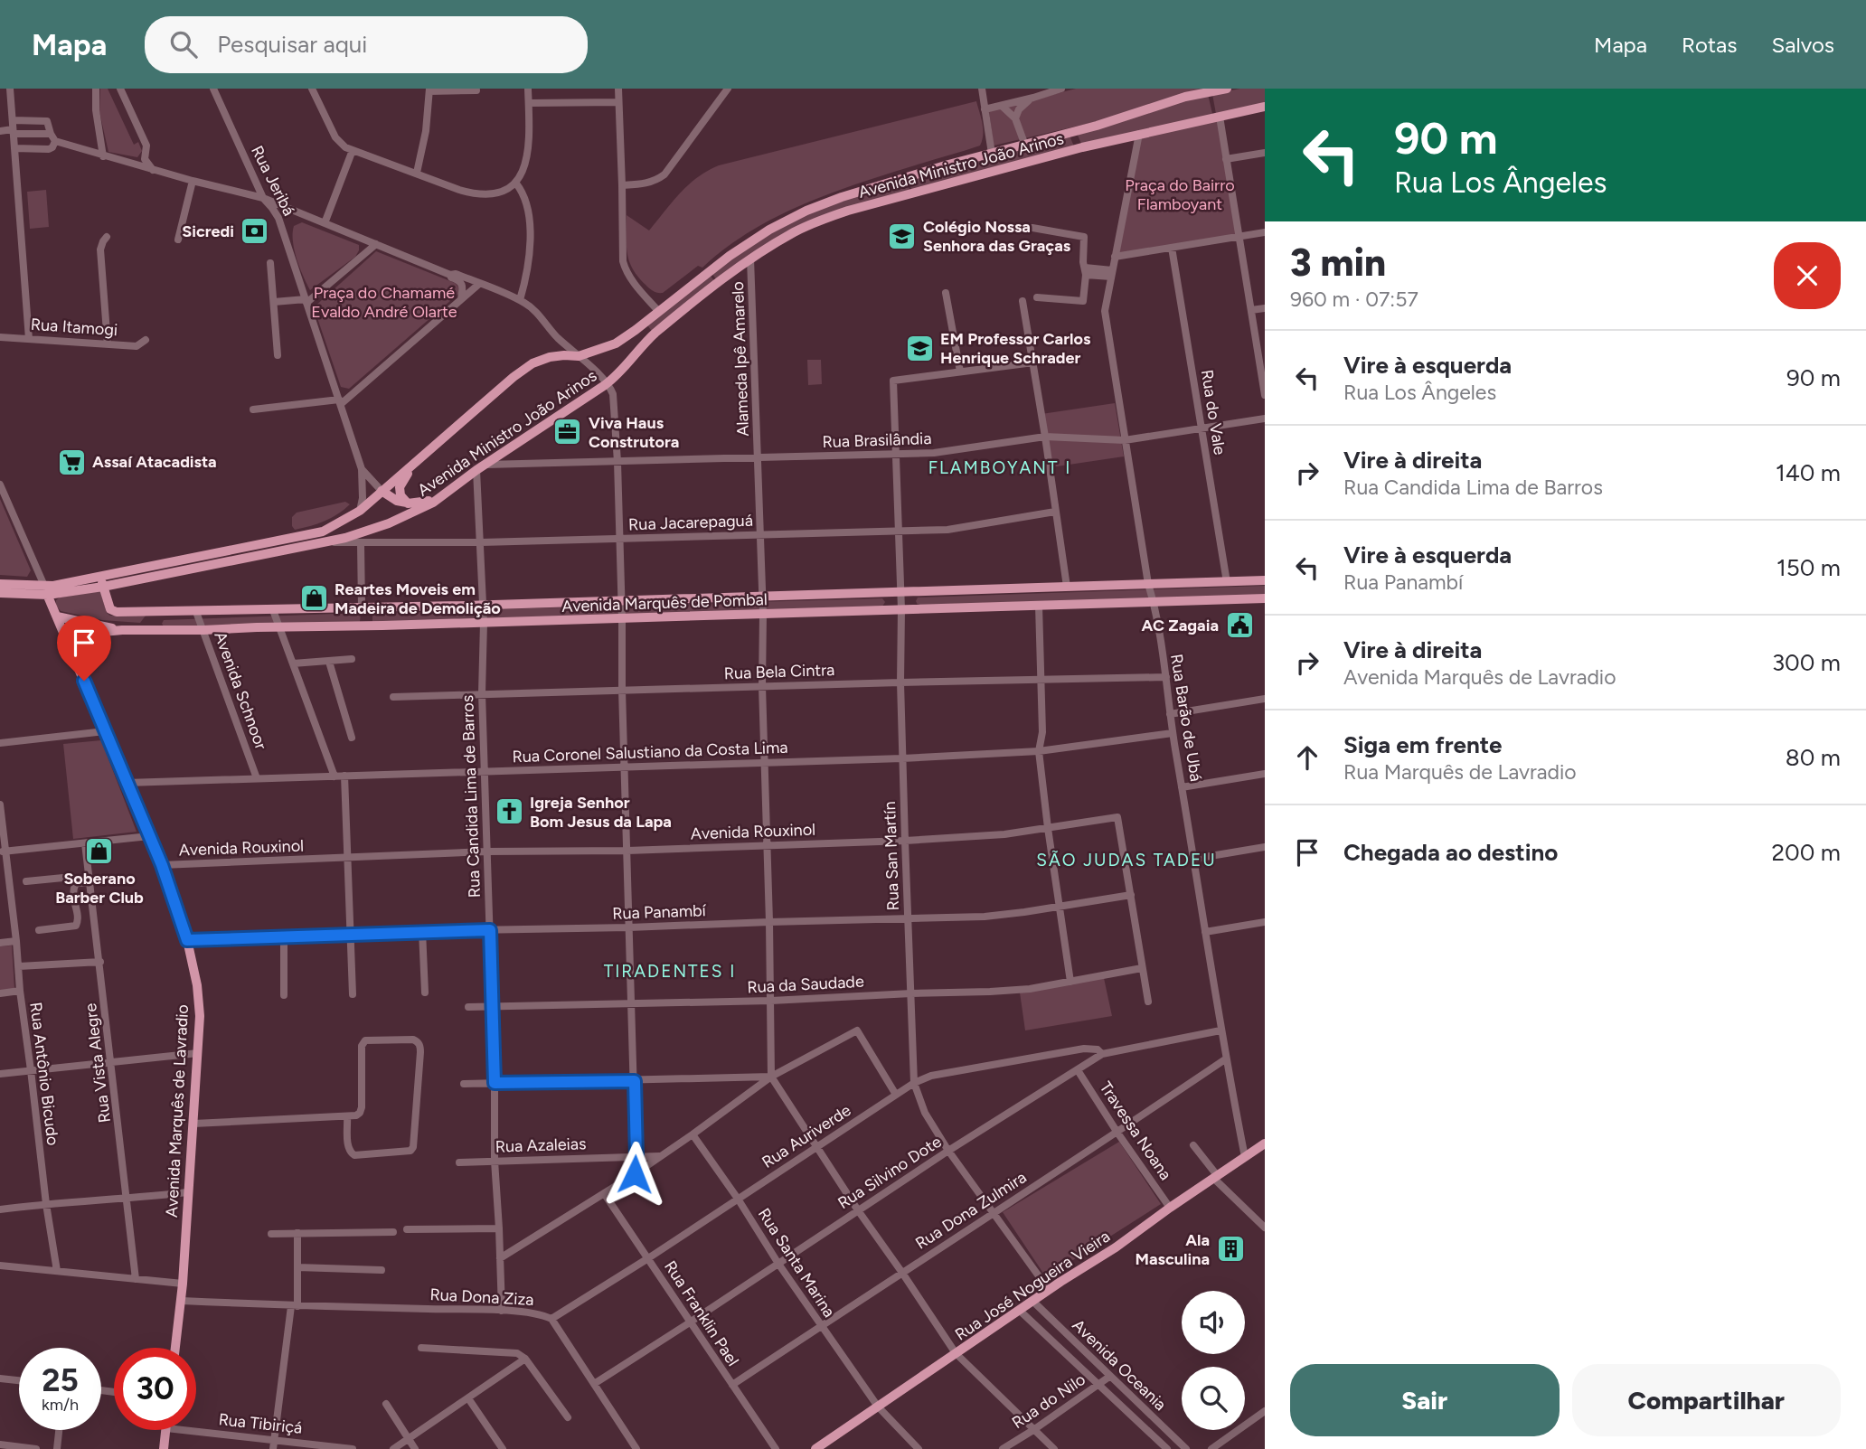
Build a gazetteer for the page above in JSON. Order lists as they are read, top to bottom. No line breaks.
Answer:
{"streets":{"main road":["Avenida Ministro João Arinos","Avenida Marquês de Pombal","Avenida Marquês de Lavradio","Rua José Nogueira Vieira"],"street":["Rua Jeribá","Rua Itamogi","Alameda Ipê Amarelo","Rua do Vale","Rua Brasilândia","Rua Jacarepaguá","Rua Bela Cintra","Avenida Schnoor","Rua Barão de Ubá","Rua Coronel Salustiano da Costa Lima","Rua Candida Lima de Barros","Avenida Rouxinol","Rua San Martín","Rua Panambí","Rua da Saudade","Rua Vista Alegre","Rua Antônio Bicudo","Travessa Noana","Rua Auriverde","Rua Azaleias","Rua Silvino Dote","Rua Dona Zulmira","Rua Santa Marina","Rua Dona Ziza","Rua Franklin Pael","Avenida Oceania","Rua do Nilo","Rua Tibiriçá"]},"crossings":[["Avenida Ministro João Arinos","Alameda Ipê Amarelo"],["Avenida Ministro João Arinos","Rua Brasilândia"],["Avenida Ministro João Arinos","Rua Jacarepaguá"],["Avenida Ministro João Arinos","Avenida Marquês de Pombal"],["Avenida Ministro João Arinos","Rua Barão de Ubá"],["Alameda Ipê Amarelo","Rua Brasilândia"],["Alameda Ipê Amarelo","Rua Jacarepaguá"],["Alameda Ipê Amarelo","Avenida Marquês de Pombal"],["Rua do Vale","Rua Brasilândia"],["Rua do Vale","Avenida Marquês de Pombal"],["Rua Brasilândia","Rua Barão de Ubá"],["Avenida Marquês de Pombal","Avenida Schnoor"],["Avenida Marquês de Pombal","Rua Barão de Ubá"],["Avenida Marquês de Pombal","Rua Candida Lima de Barros"],["Avenida Marquês de Pombal","Rua San Martín"],["Avenida Marquês de Pombal","Avenida Marquês de Lavradio"],["Rua Bela Cintra","Rua Barão de Ubá"],["Rua Bela Cintra","Rua Candida Lima de Barros"],["Rua Bela Cintra","Rua San Martín"],["Avenida Schnoor","Rua Coronel Salustiano da Costa Lima"],["Rua Barão de Ubá","Rua Coronel Salustiano da Costa Lima"],["Rua Barão de Ubá","Rua Silvino Dote"],["Rua Barão de Ubá","Rua Dona Zulmira"],["Rua Barão de Ubá","Rua José Nogueira Vieira"],["Rua Coronel Salustiano da Costa Lima","Rua Candida Lima de Barros"],["Rua Coronel Salustiano da Costa Lima","Rua San Martín"],["Rua Coronel Salustiano da Costa Lima","Avenida Marquês de Lavradio"],["Rua Candida Lima de Barros","Avenida Rouxinol"],["Rua Candida Lima de Barros","Rua Panambí"],["Rua Candida Lima de Barros","Rua da Saudade"],["Rua Candida Lima de Barros","Rua Azaleias"],["Rua Candida Lima de Barros","Rua Dona Ziza"],["Avenida Rouxinol","Rua San Martín"],["Avenida Rouxinol","Rua Panambí"],["Avenida Rouxinol","Avenida Marquês de Lavradio"],["Rua San Martín","Rua Panambí"],["Rua San Martín","Rua da Saudade"],["Rua San Martín","Rua Auriverde"],["Rua San Martín","Rua Silvino Dote"],["Rua San Martín","Rua Dona Zulmira"],["Rua San Martín","Rua José Nogueira Vieira"],["Rua Panambí","Avenida Marquês de Lavradio"],["Avenida Marquês de Lavradio","Rua Dona Ziza"],["Travessa Noana","Rua Silvino Dote"],["Travessa Noana","Rua Dona Zulmira"],["Travessa Noana","Rua José Nogueira Vieira"],["Rua Auriverde","Rua Silvino Dote"],["Rua Auriverde","Rua Santa Marina"],["Rua Auriverde","Rua Dona Ziza"],["Rua Auriverde","Rua Franklin Pael"],["Rua Silvino Dote","Rua Santa Marina"],["Rua Silvino Dote","Rua Dona Ziza"],["Rua Silvino Dote","Rua Franklin Pael"],["Rua Dona Zulmira","Rua Santa Marina"],["Rua Dona Zulmira","Rua Franklin Pael"],["Rua Santa Marina","Rua José Nogueira Vieira"],["Rua José Nogueira Vieira","Avenida Oceania"],["Avenida Oceania","Rua do Nilo"]],"districts":["FLAMBOYANT I","SÃO JUDAS TADEU","TIRADENTES I"],"parks":["Praça do Bairro Flamboyant","Praça do Chamamé Evaldo André Olarte"],"places":{"bank":["Sicredi"],"school or university":["Colégio Nossa Senhora das Graças","EM Professor Carlos Henrique Schrader"],"office":["Viva Haus Construtora"],"supermarket":["Assaí Atacadista"],"shop":["Reartes Moveis em Madeira de Demolição","Soberano Barber Club"],"public building":["AC Zagaia"],"church":["Igreja Senhor Bom Jesus da Lapa"],"building":["Ala Masculina"]},"page":{"header":"Mapa","search":"Pesquisar aqui","nav":["Mapa","Rotas","Salvos"],"turn":["90 m","Rua Los Ângeles"],"heading":["3 min","960 m · 07:57"],"list":[{"name":"Vire à esquerda","note":"Rua Los Ângeles","value":"90 m"},{"name":"Vire à direita","note":"Rua Candida Lima de Barros","value":"140 m"},{"name":"Vire à esquerda","note":"Rua Panambí","value":"150 m"},{"name":"Vire à direita","note":"Avenida Marquês de Lavradio","value":"300 m"},{"name":"Siga em frente","note":"Rua Marquês de Lavradio","value":"80 m"},{"name":"Chegada ao destino","value":"200 m"}],"speed":"25 km/h","limit":"30","buttons":["Sair","Compartilhar"]}}
